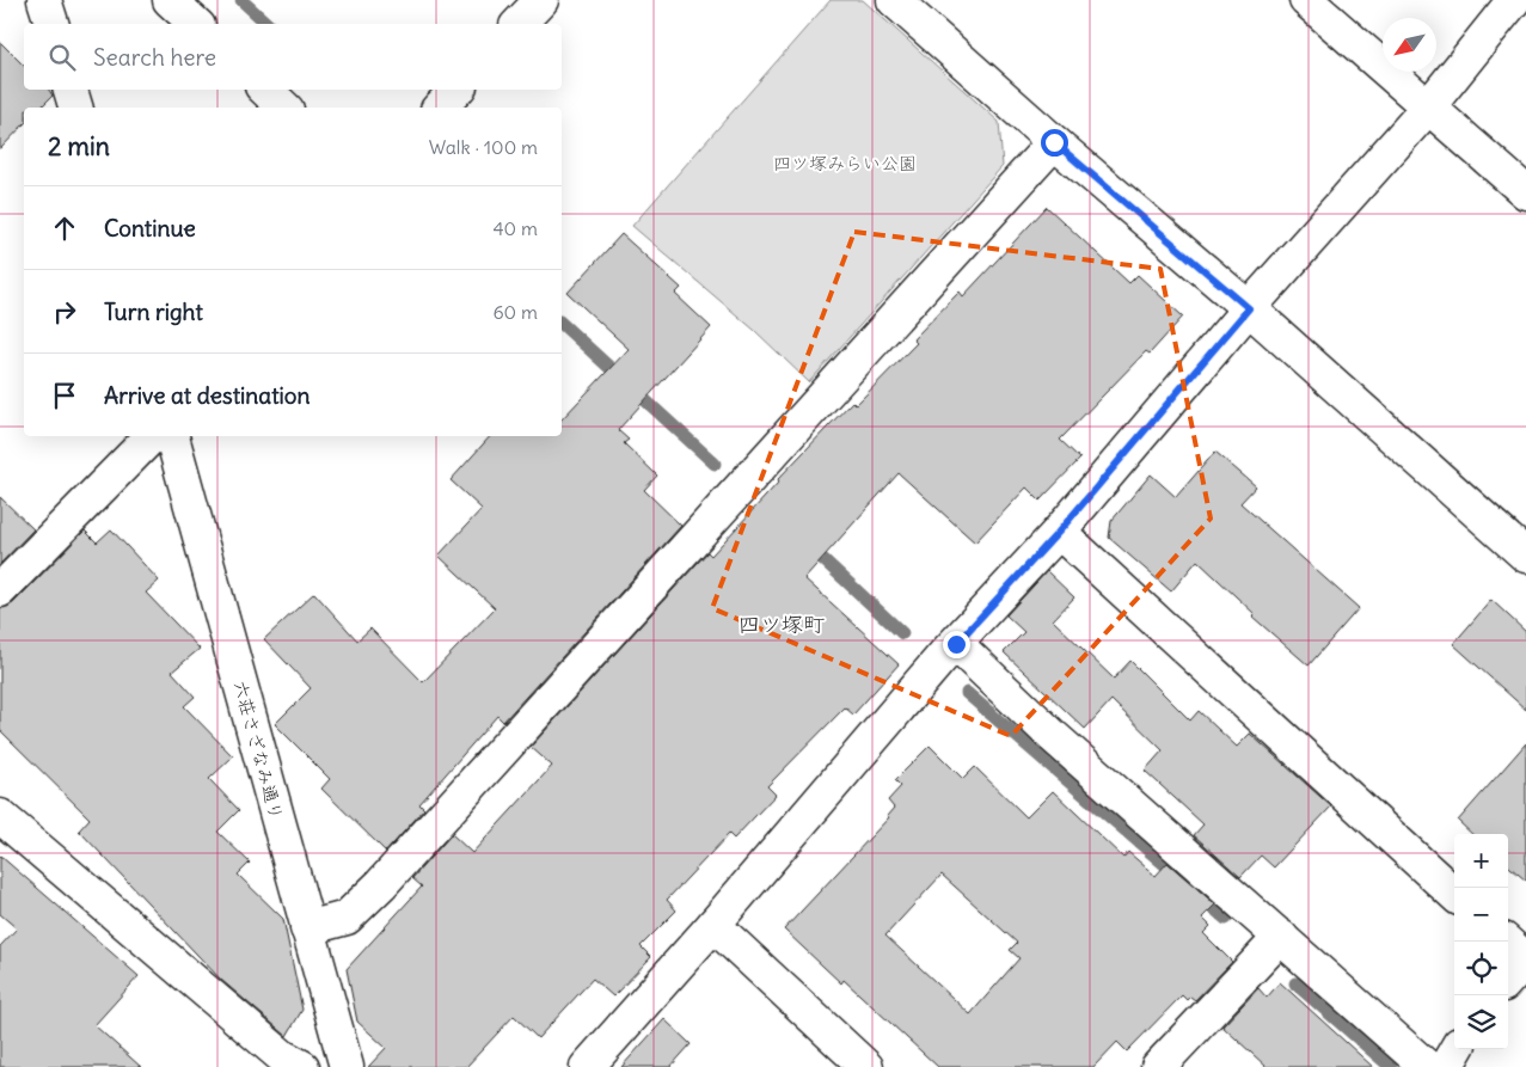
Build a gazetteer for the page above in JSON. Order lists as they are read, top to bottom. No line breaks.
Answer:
{"streets":{"street":["六荘さざなみ通り"]},"districts":["四ツ塚町"],"parks":["四ツ塚みらい公園"],"north":"bottom left","page":{"search":"Search here","heading":["2 min","Walk · 100 m"],"list":[["Continue","40 m"],["Turn right","60 m"],"Arrive at destination"],"map_buttons":["+","−"]}}
